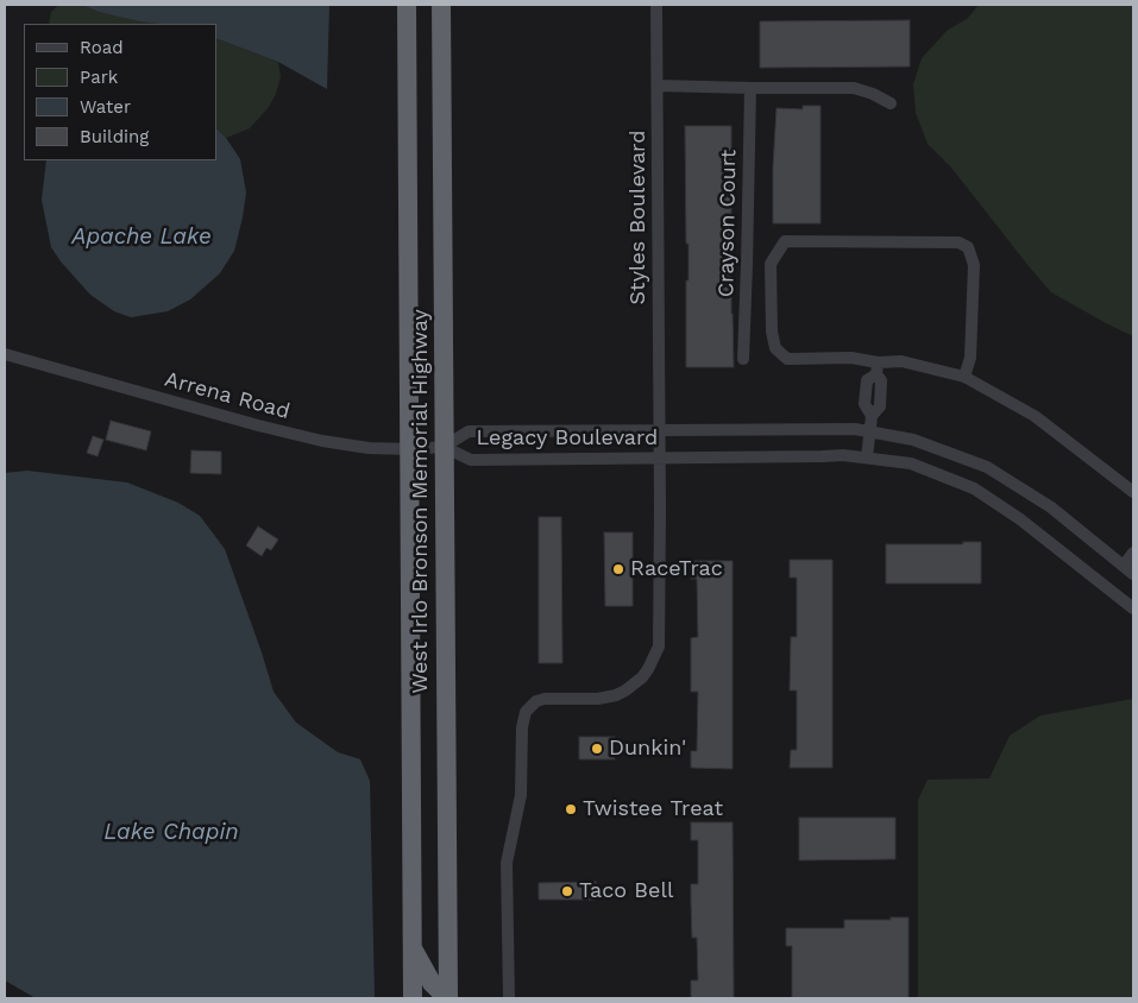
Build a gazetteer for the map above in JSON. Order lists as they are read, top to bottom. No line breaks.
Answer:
{"streets":{"highway":["West Irlo Bronson Memorial Highway"],"street":["Styles Boulevard","Crayson Court","Arrena Road","Legacy Boulevard"]},"crossings":[["Styles Boulevard","Legacy Boulevard"],["Arrena Road","Legacy Boulevard"],["Arrena Road","West Irlo Bronson Memorial Highway"],["Legacy Boulevard","West Irlo Bronson Memorial Highway"]],"water":["Apache Lake","Lake Chapin"],"places":["RaceTrac","Dunkin'","Twistee Treat","Taco Bell"],"legend":["Road","Park","Water","Building"]}
